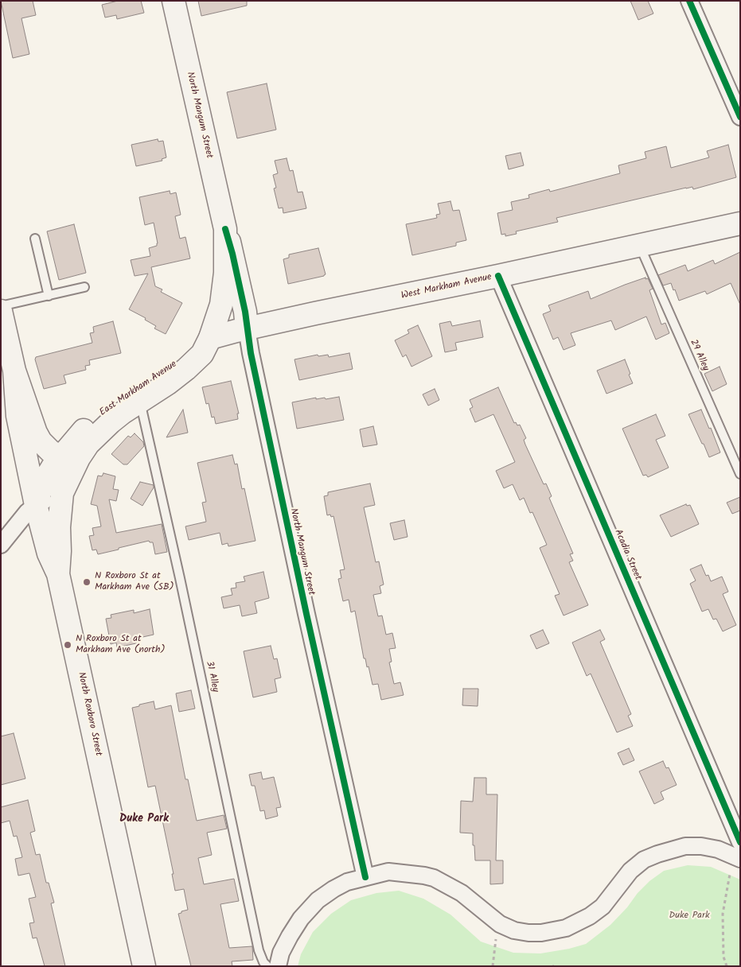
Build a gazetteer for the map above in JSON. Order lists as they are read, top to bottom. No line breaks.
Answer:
{"streets":{"main road":["North Mangum Street","West Markham Avenue","East Markham Avenue","North Roxboro Street"],"street":["Acadia Street"],"lane":["29 Alley","31 Alley"]},"crossings":[["North Mangum Street","West Markham Avenue"],["North Mangum Street","East Markham Avenue"],["West Markham Avenue","29 Alley"],["West Markham Avenue","East Markham Avenue"],["West Markham Avenue","Acadia Street"],["East Markham Avenue","31 Alley"],["East Markham Avenue","North Roxboro Street"]],"districts":["Duke Park"],"parks":["Duke Park"],"places":["N Roxboro St at Markham Ave (SB)","N Roxboro St at Markham Ave (north)"]}
